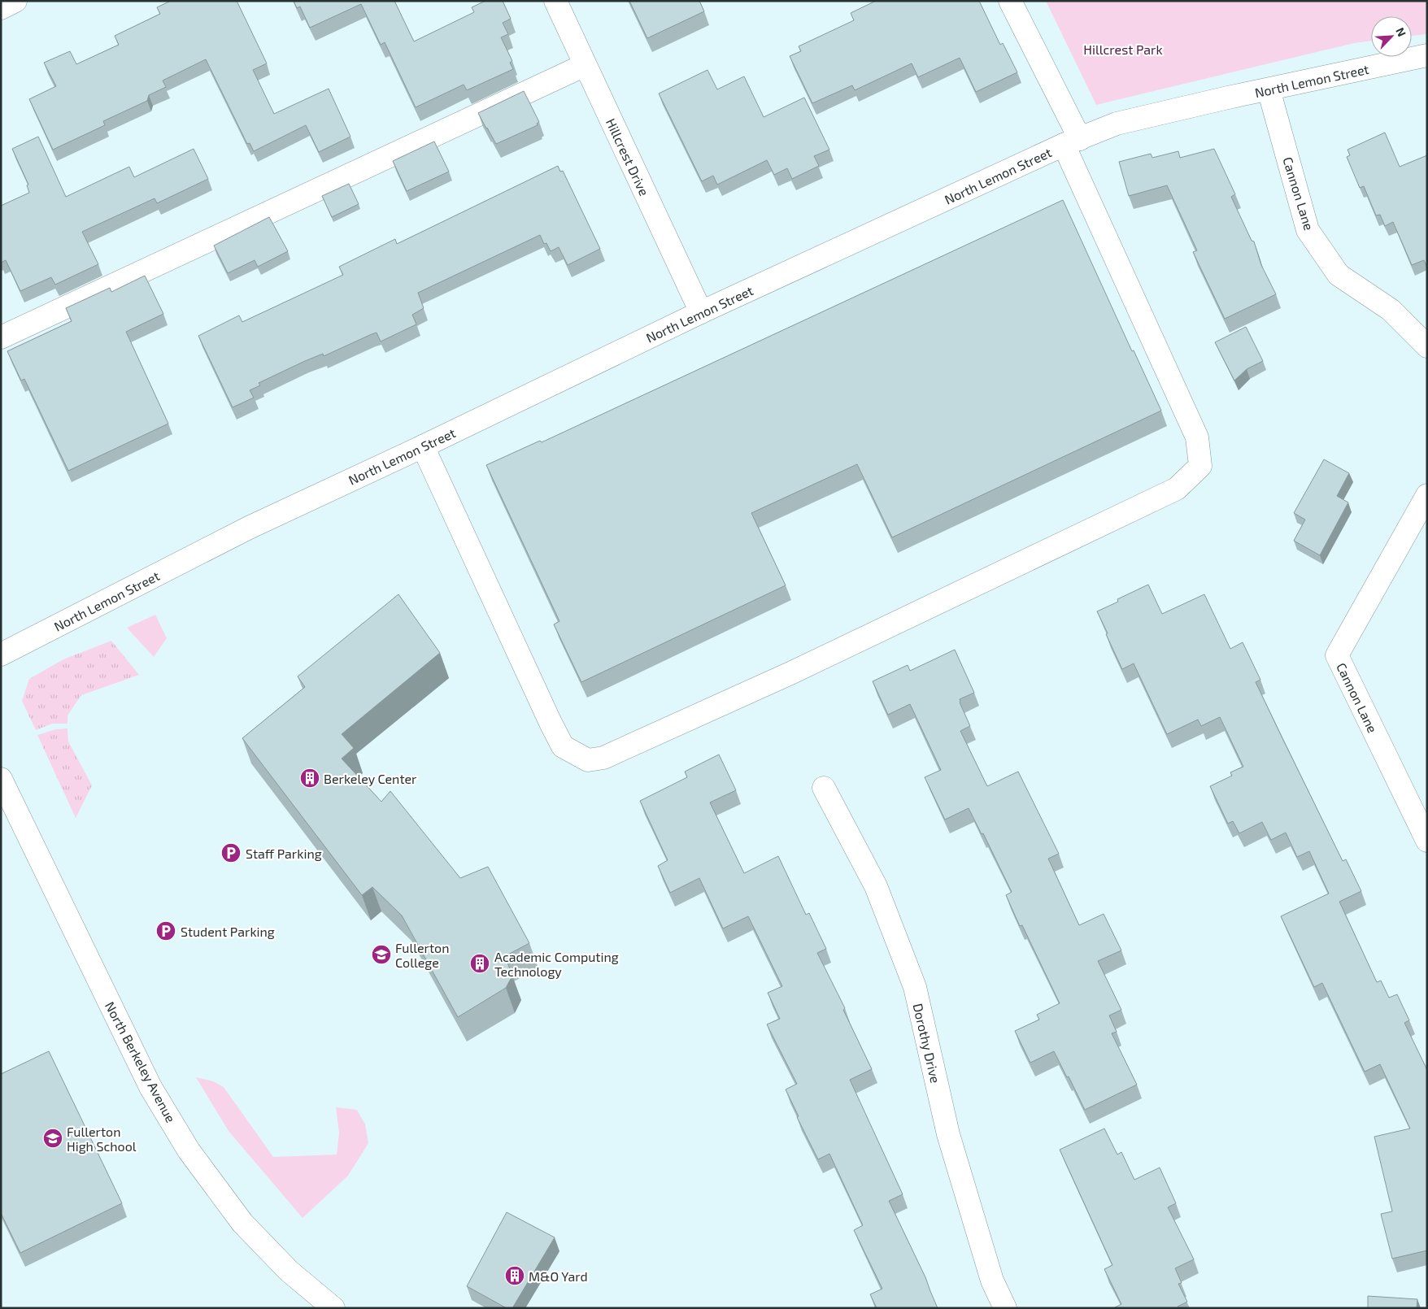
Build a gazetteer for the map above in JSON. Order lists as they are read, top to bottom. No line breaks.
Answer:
{"streets":{"street":["North Lemon Street","Hillcrest Drive","Cannon Lane","Dorothy Drive","North Berkeley Avenue"]},"crossings":[["North Lemon Street","Hillcrest Drive"],["North Lemon Street","Cannon Lane"]],"parks":["Hillcrest Park"],"places":{"building":["Berkeley Center","Academic Computing Technology","M&O Yard"],"parking":["Staff Parking","Student Parking"],"school or university":["Fullerton College","Fullerton High School"]},"north":"top right"}
